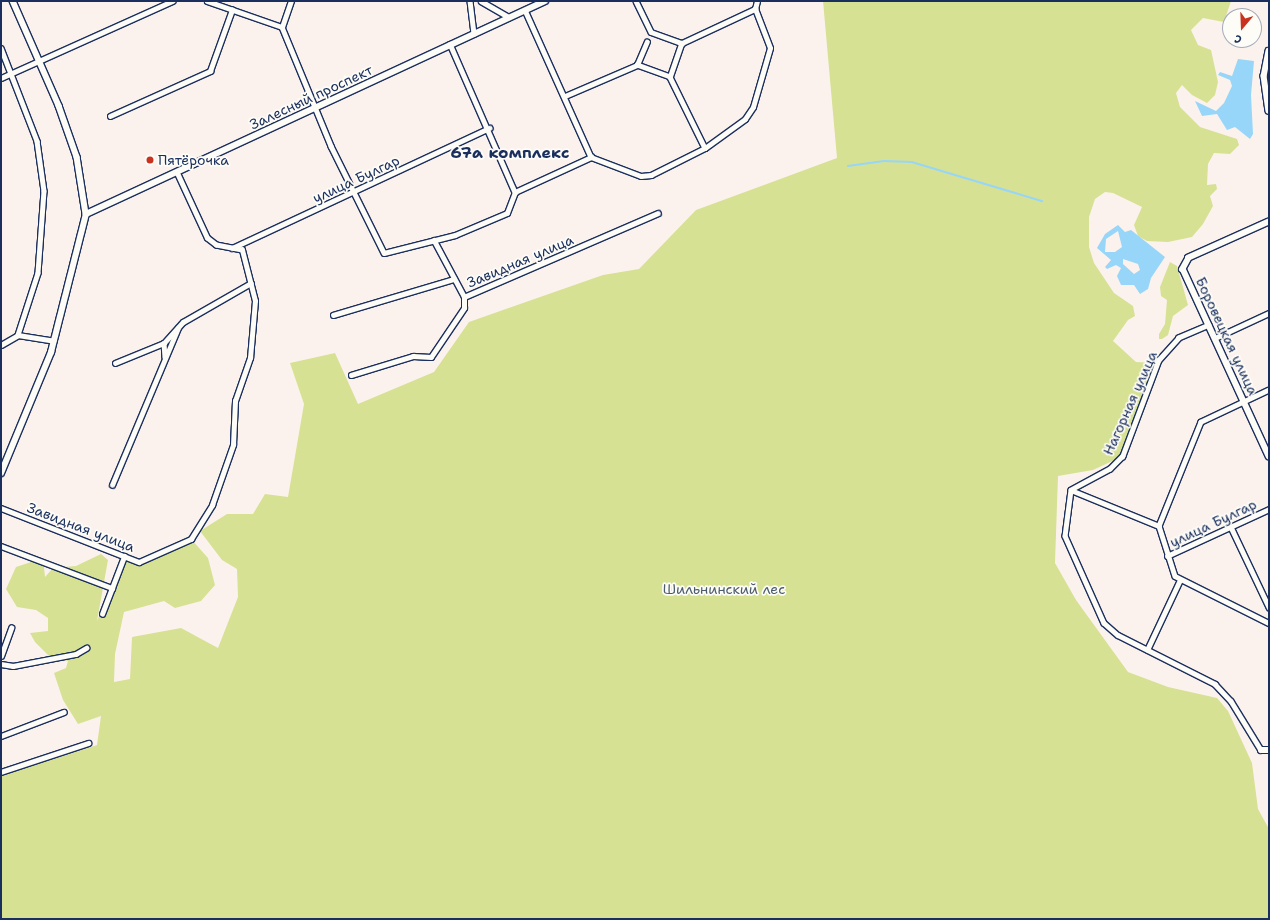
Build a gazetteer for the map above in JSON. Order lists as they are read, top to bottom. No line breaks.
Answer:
{"streets":{"main road":["Залесный проспект"],"street":["улица Булгар","Завидная улица","Боровецкая улица","Нагорная улица"]},"crossings":[["улица Булгар","Завидная улица"],["Боровецкая улица","Нагорная улица"]],"districts":["67а комплекс"],"parks":["Шильнинский лес"],"places":["Пятёрочка"],"north":"bottom"}
